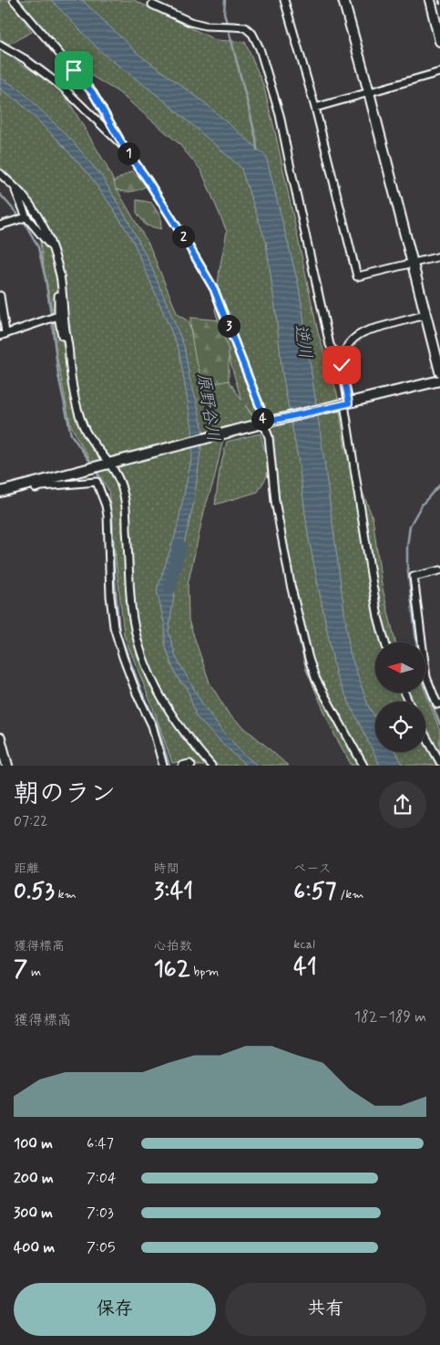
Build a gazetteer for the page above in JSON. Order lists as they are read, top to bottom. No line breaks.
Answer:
{"water":["逆川","原野谷川"],"north":"left","page":{"pins":["1","2","3","4"],"heading":["朝のラン","07:22"],"stats":[["距離","0.53 km"],["時間","3:41"],["ペース","6:57 /km"],["獲得標高","7 m"],["心拍数","162 bpm"],["kcal","41"]],"chart":["獲得標高","182–189 m"],"list":[{"name":"100 m","note":"6:47"},{"name":"200 m","note":"7:04"},{"name":"300 m","note":"7:03"},{"name":"400 m","note":"7:05"}],"buttons":["保存","共有"]}}
